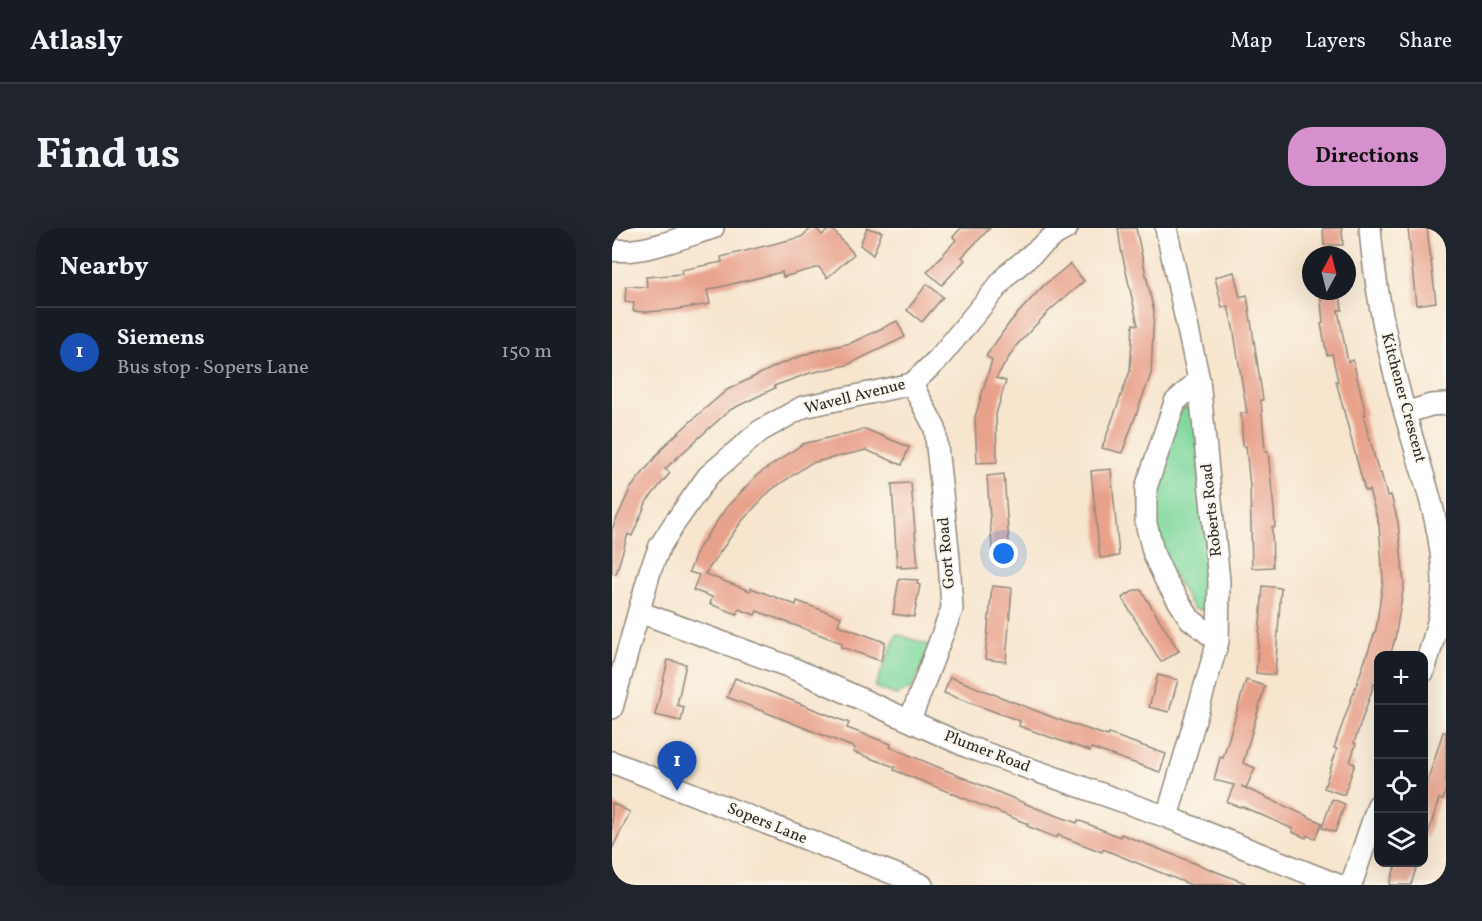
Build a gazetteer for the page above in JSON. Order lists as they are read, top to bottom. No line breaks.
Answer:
{"streets":{"street":["Wavell Avenue","Kitchener Crescent","Roberts Road","Gort Road","Plumer Road","Sopers Lane"]},"crossings":[["Wavell Avenue","Gort Road"],["Wavell Avenue","Plumer Road"],["Roberts Road","Plumer Road"],["Gort Road","Plumer Road"]],"north":"top","page":{"header":"Atlasly","nav":["Map","Layers","Share"],"title":"Find us","buttons":"Directions","heading":"Nearby","list":[{"mark":"1","name":"Siemens","note":"Bus stop · Sopers Lane","value":"150 m"}],"map_buttons":["+","−"],"pins":"1"}}
